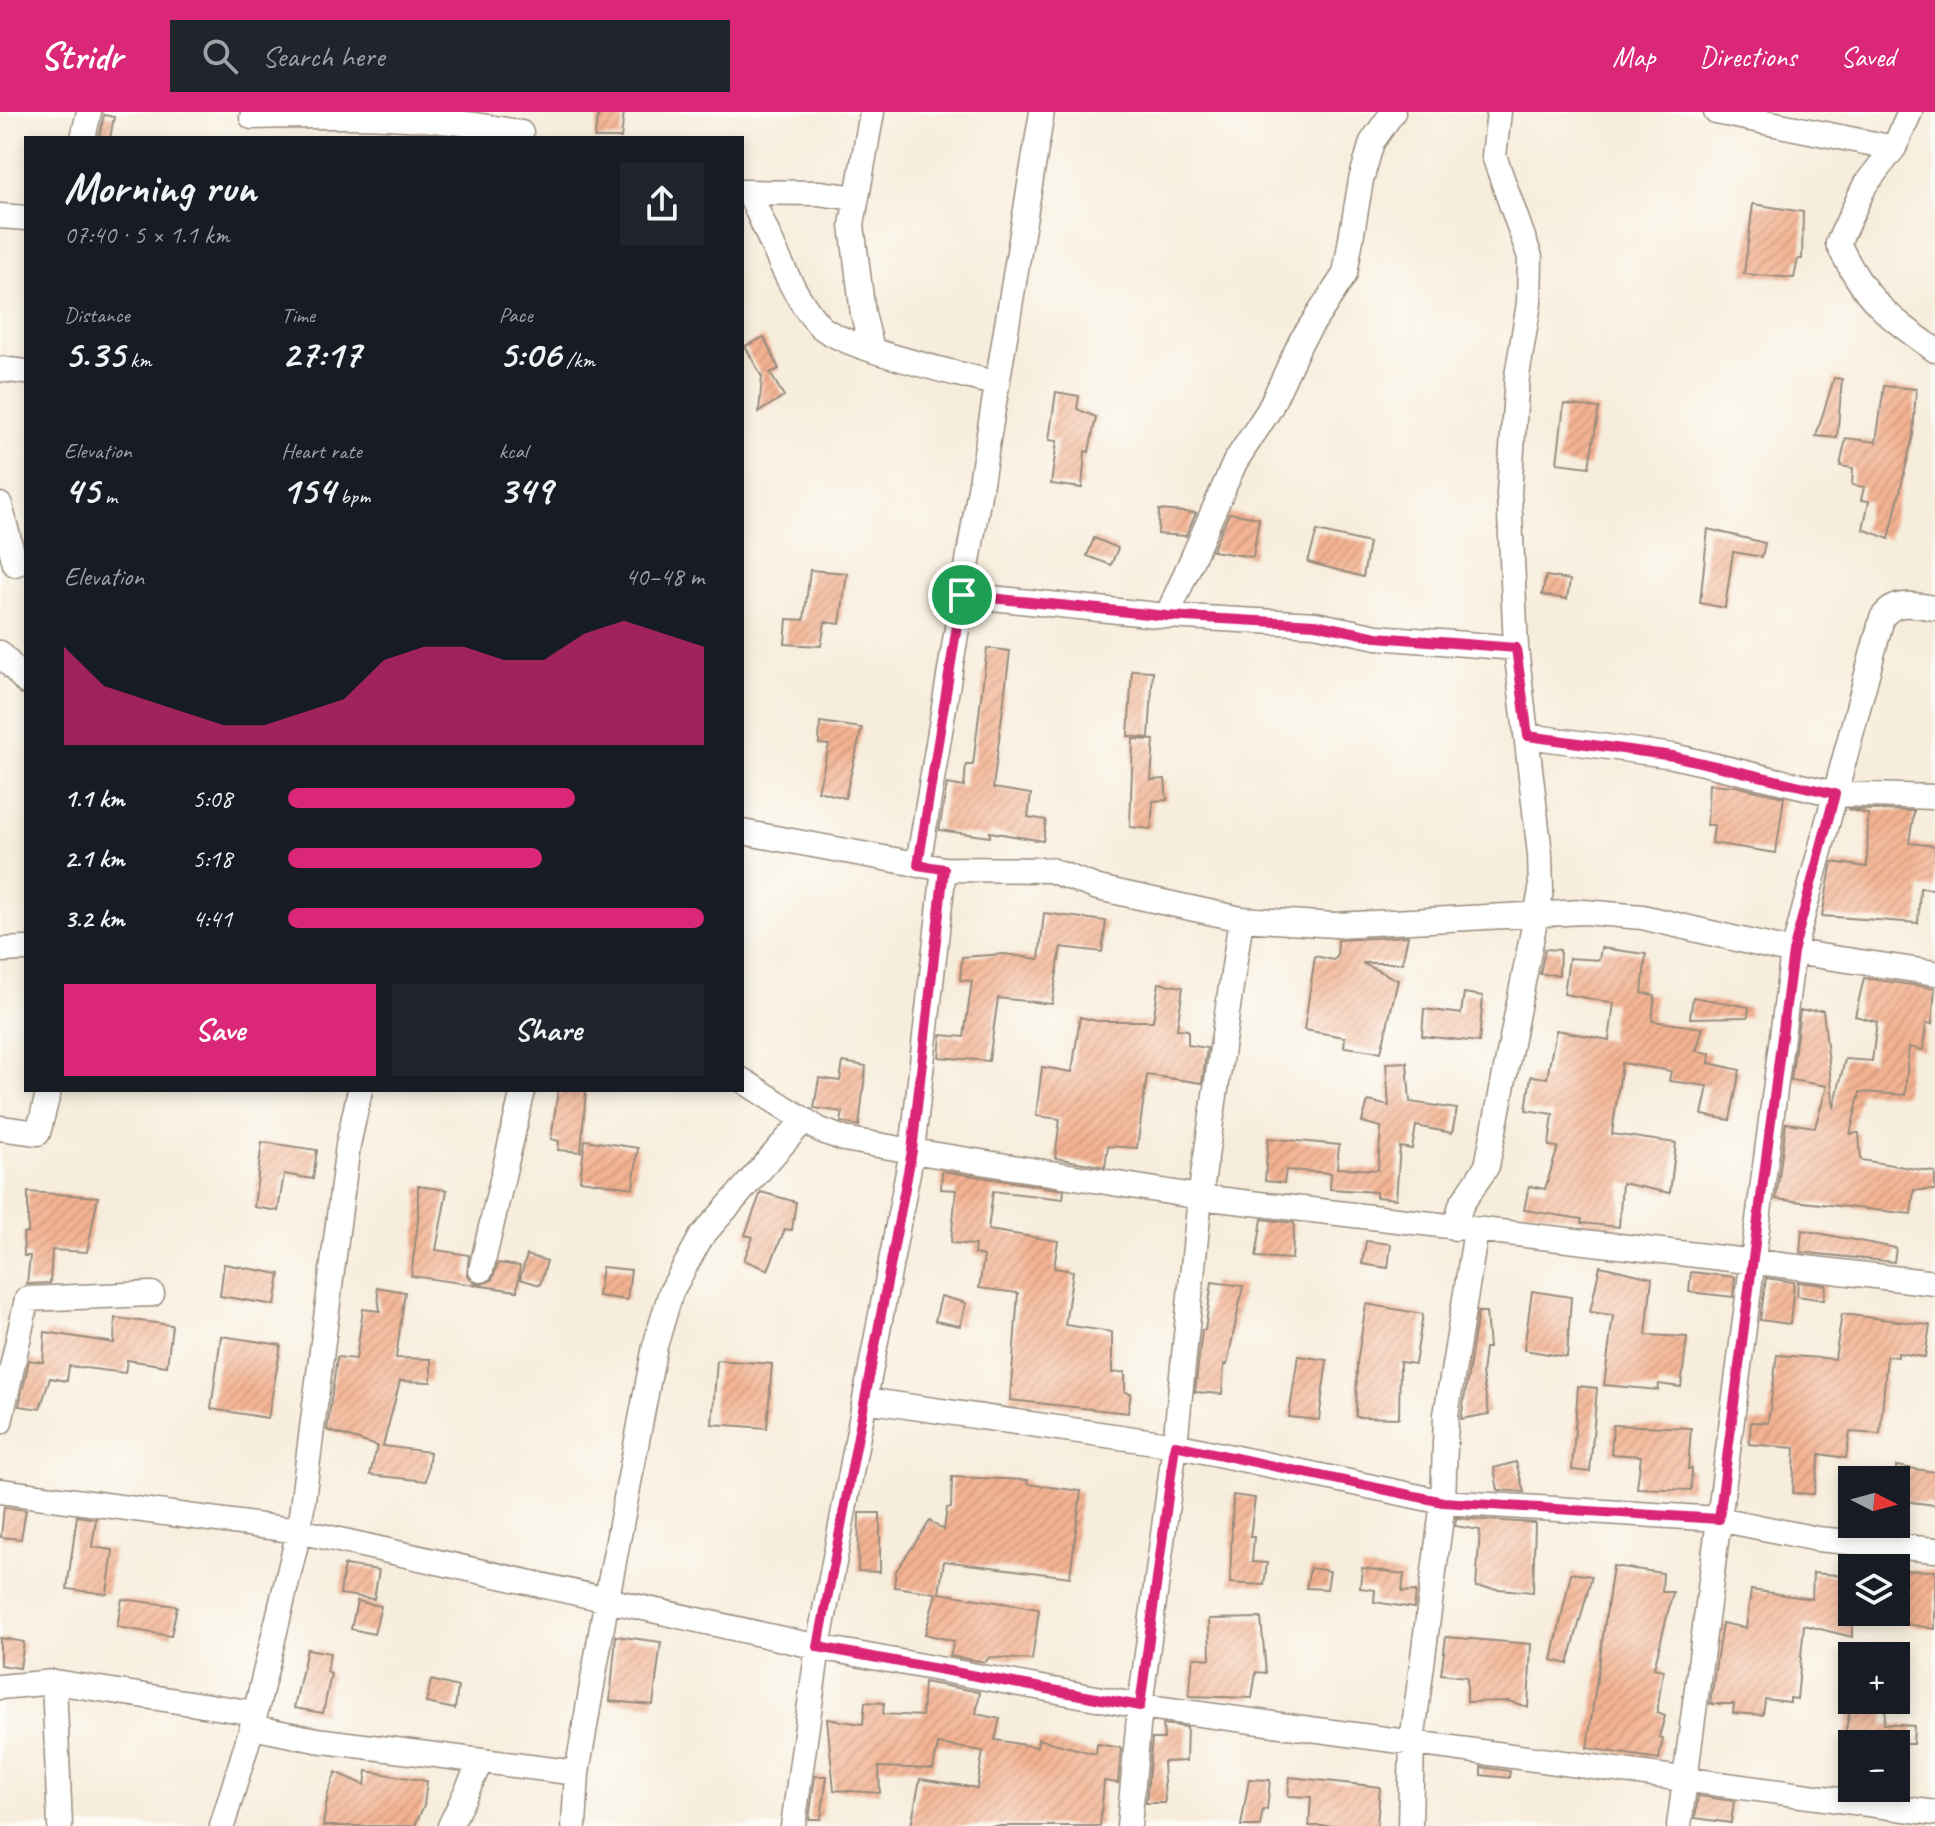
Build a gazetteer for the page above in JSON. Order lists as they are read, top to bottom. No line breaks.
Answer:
{"north":"right","page":{"header":"Stridr","search":"Search here","nav":["Map","Directions","Saved"],"heading":["Morning run","07:40 · 5 × 1.1 km"],"stats":[["Distance","5.35 km"],["Time","27:17"],["Pace","5:06 /km"],["Elevation","45 m"],["Heart rate","154 bpm"],["kcal","349"]],"chart":["Elevation","40–48 m"],"list":[{"name":"1.1 km","note":"5:08"},{"name":"2.1 km","note":"5:18"},{"name":"3.2 km","note":"4:41"}],"buttons":["Save","Share"],"map_buttons":["+","−"]}}
